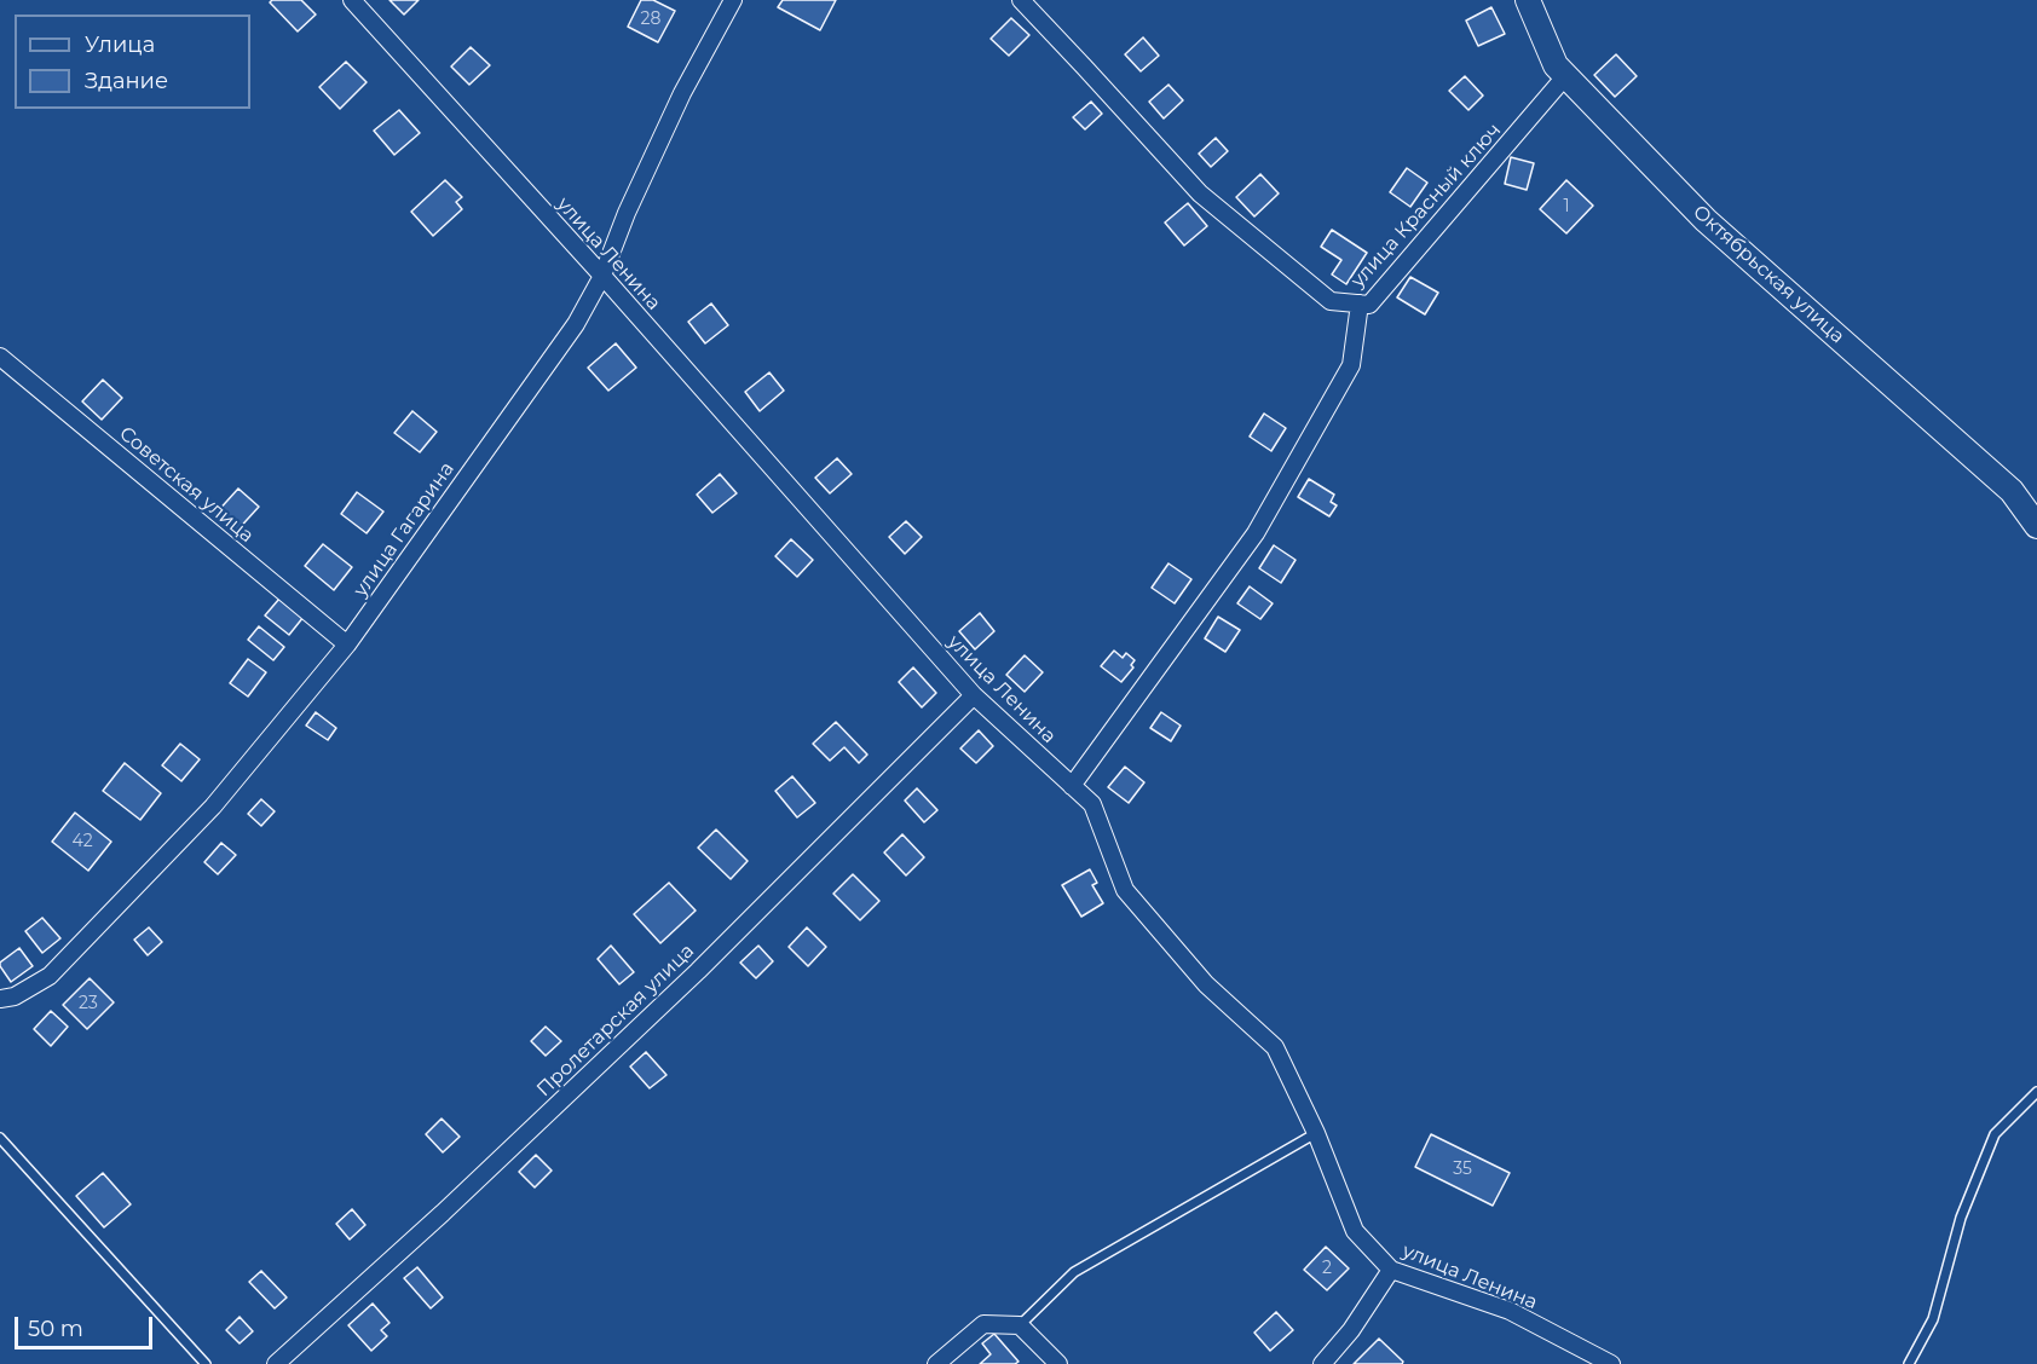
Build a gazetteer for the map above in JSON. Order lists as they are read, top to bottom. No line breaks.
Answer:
{"streets":{"street":["улица Красный ключ","улица Ленина","Октябрьская улица","Советская улица","улица Гагарина","Пролетарская улица"]},"crossings":[["улица Красный ключ","Октябрьская улица"],["улица Ленина","улица Гагарина"],["улица Ленина","Пролетарская улица"],["Советская улица","улица Гагарина"]],"house_numbers":["28","1","42","23","35","2"],"legend":["Улица","Здание"],"scale_bar":"50 m"}
